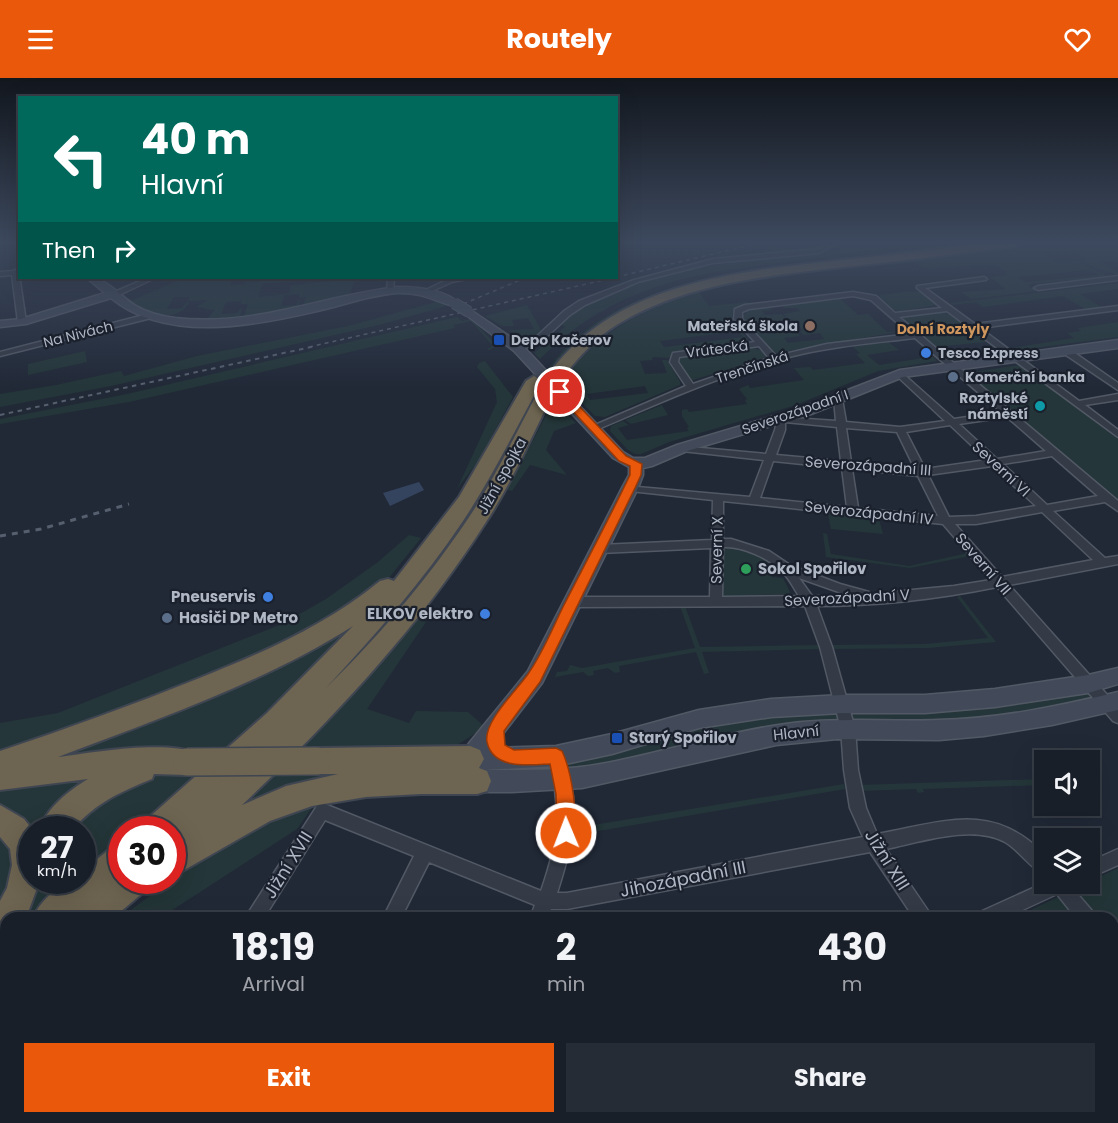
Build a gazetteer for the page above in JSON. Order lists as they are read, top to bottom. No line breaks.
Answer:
{"streets":{"highway":["Jižní spojka"],"street":["Na Nivách","Vrútecká","Trenčínská","Severozápadní I","Severozápadní III","Severní VI","Severozápadní IV","Severní X","Severní VII","Severozápadní V","Hlavní","Jižní XIII","Jižní XVII","Jihozápadní III"]},"crossings":[["Vrútecká","Trenčínská"],["Severozápadní I","Severozápadní III"],["Severozápadní I","Severní VI"],["Severozápadní III","Severní VI"],["Severozápadní III","Severní VII"],["Severní VI","Severozápadní IV"],["Severní VI","Severozápadní V"],["Severozápadní IV","Severní X"],["Severozápadní IV","Severní VII"],["Severní X","Severozápadní V"],["Severní VII","Severozápadní V"],["Severní VII","Hlavní"],["Severozápadní V","Jižní XIII"],["Hlavní","Jižní XIII"],["Jižní XIII","Jihozápadní III"],["Jižní XVII","Jihozápadní III"]],"districts":["Dolní Roztyly"],"places":{"other":["Mateřská škola","Tesco Express","Komerční banka","Roztylské náměstí","Sokol Spořilov","Pneuservis","ELKOV elektro","Hasiči DP Metro"],"transit":["Depo Kačerov","Starý Spořilov"]},"page":{"header":"Routely","turn":["40 m","Hlavní"],"then":"Then","speed":"27 km/h","limit":"30","eta":["18:19","Arrival","2","min","430","m"],"buttons":["Exit","Share"]}}
